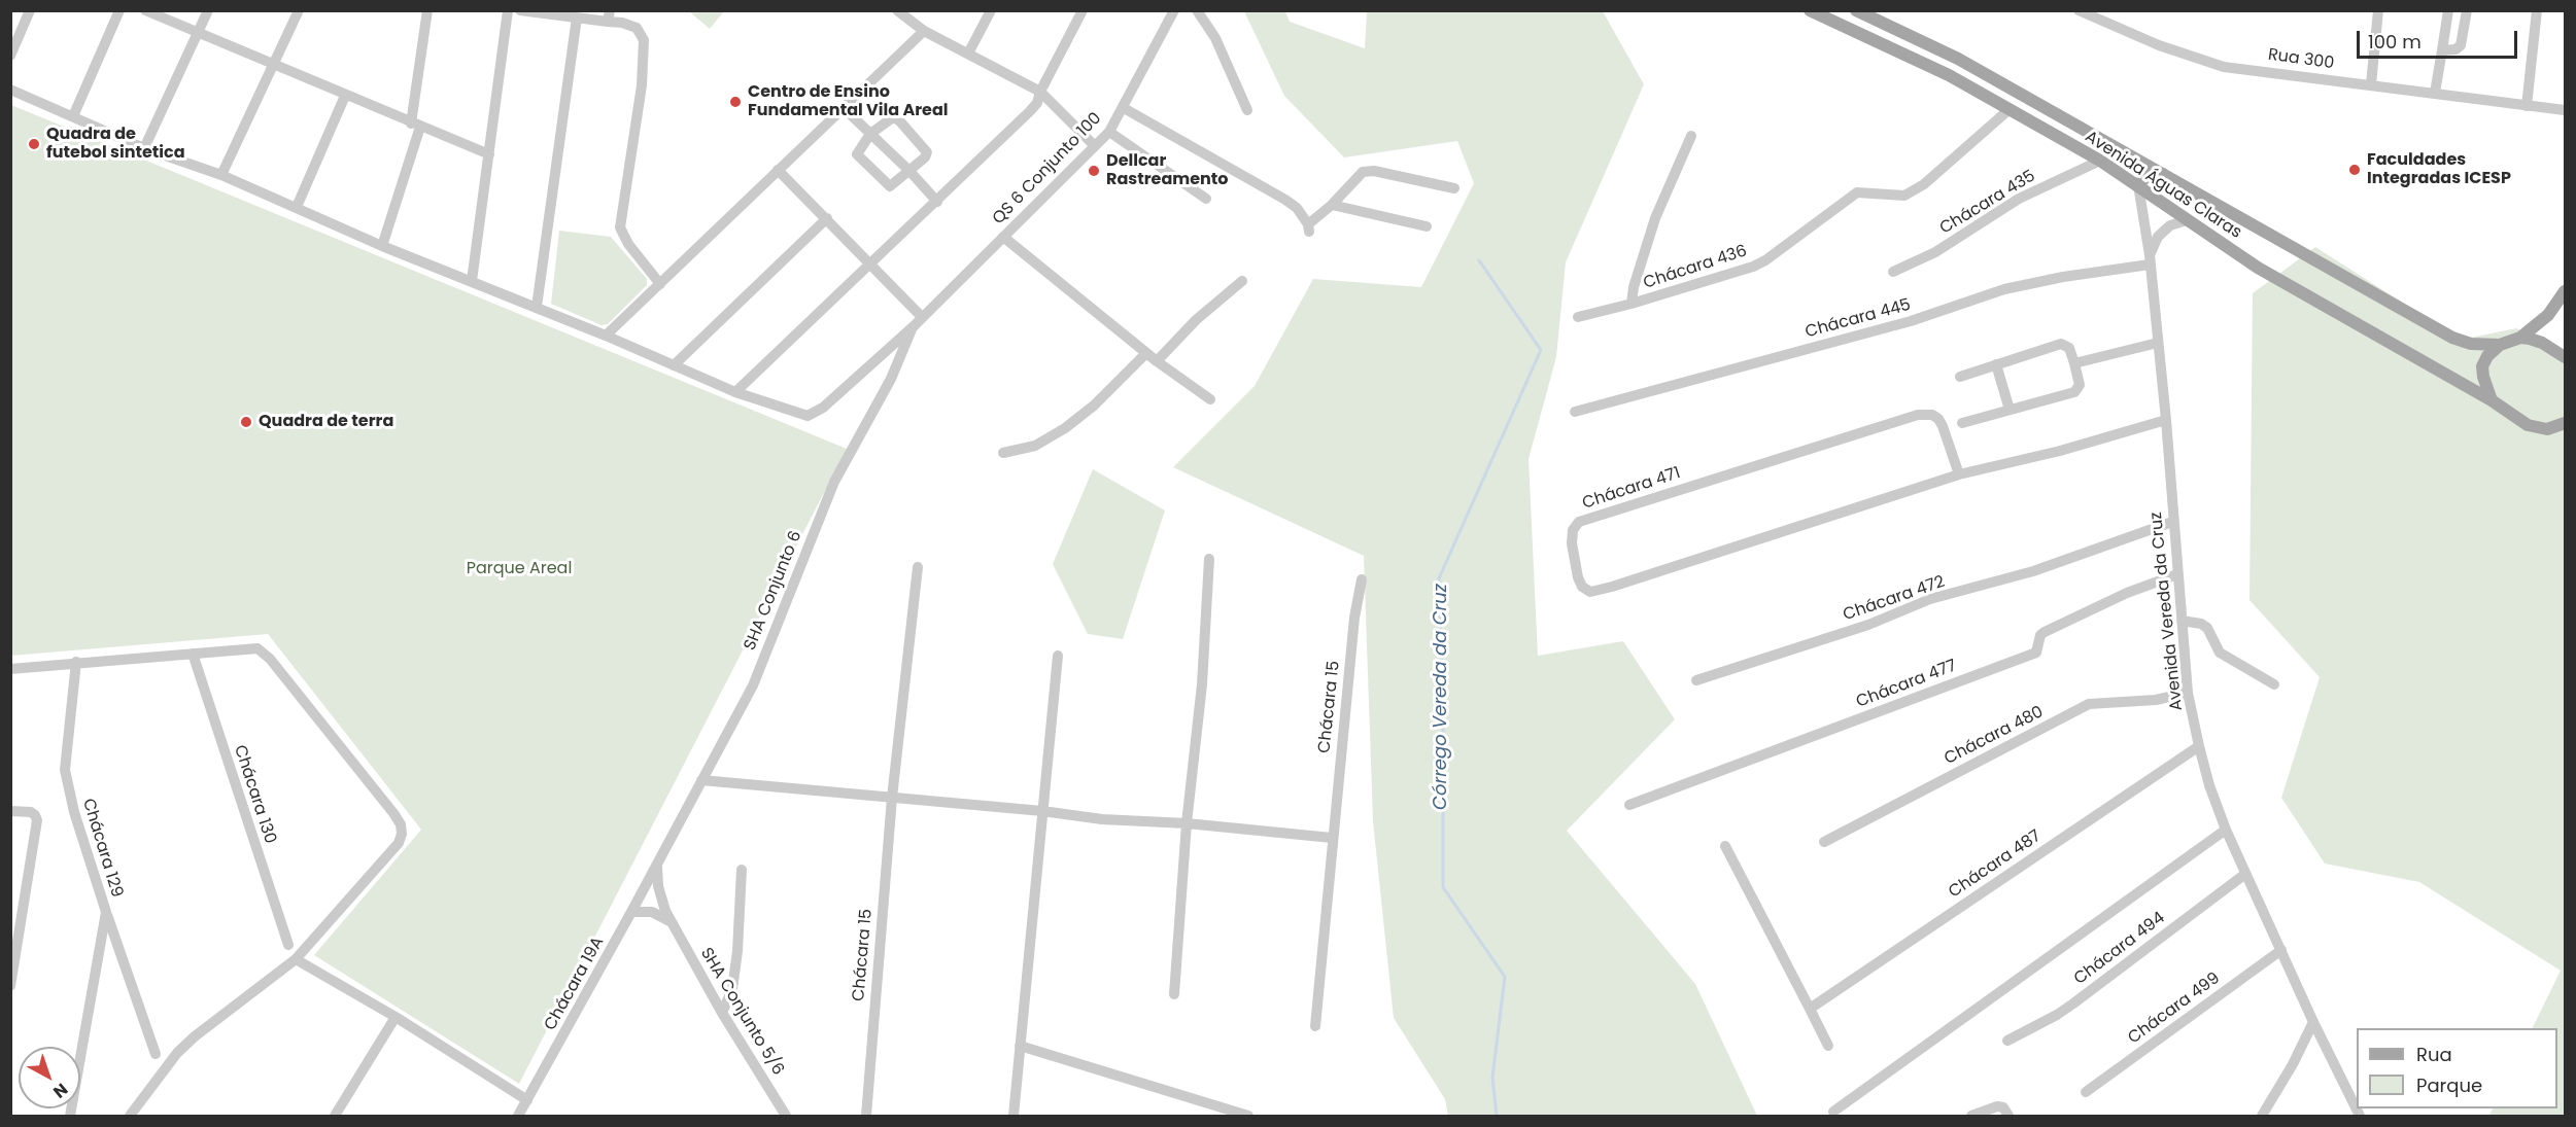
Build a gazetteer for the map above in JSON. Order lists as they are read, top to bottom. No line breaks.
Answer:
{"streets":{"main road":["Avenida Águas Claras"],"street":["Rua 300","QS 6 Conjunto 100","Chácara 435","Chácara 436","Chácara 445","Chácara 471","SHA Conjunto 6","Chácara 472","Avenida Vereda da Cruz","Chácara 477","Chácara 15","Chácara 480","Chácara 130","Chácara 129","Chácara 487","Chácara 494","Chácara 19A","Chácara 499","SHA Conjunto 5/6"]},"crossings":[["QS 6 Conjunto 100","SHA Conjunto 6"],["Avenida Águas Claras","Chácara 435"],["Avenida Águas Claras","Chácara 436"],["Avenida Águas Claras","Avenida Vereda da Cruz"],["Chácara 445","Avenida Vereda da Cruz"],["Chácara 471","Avenida Vereda da Cruz"],["SHA Conjunto 6","Chácara 19A"],["SHA Conjunto 6","SHA Conjunto 5/6"],["Chácara 472","Avenida Vereda da Cruz"],["Avenida Vereda da Cruz","Chácara 477"],["Avenida Vereda da Cruz","Chácara 480"],["Avenida Vereda da Cruz","Chácara 487"],["Avenida Vereda da Cruz","Chácara 494"],["Avenida Vereda da Cruz","Chácara 499"],["Chácara 19A","SHA Conjunto 5/6"]],"water":["Córrego Vereda da Cruz"],"parks":["Parque Areal"],"places":["Centro de Ensino Fundamental Vila Areal","Quadra de futebol sintetica","Faculdades Integradas ICESP","Dellcar Rastreamento","Quadra de terra"],"legend":["Rua","Parque"],"scale_bar":"100 m","north":"bottom right"}
